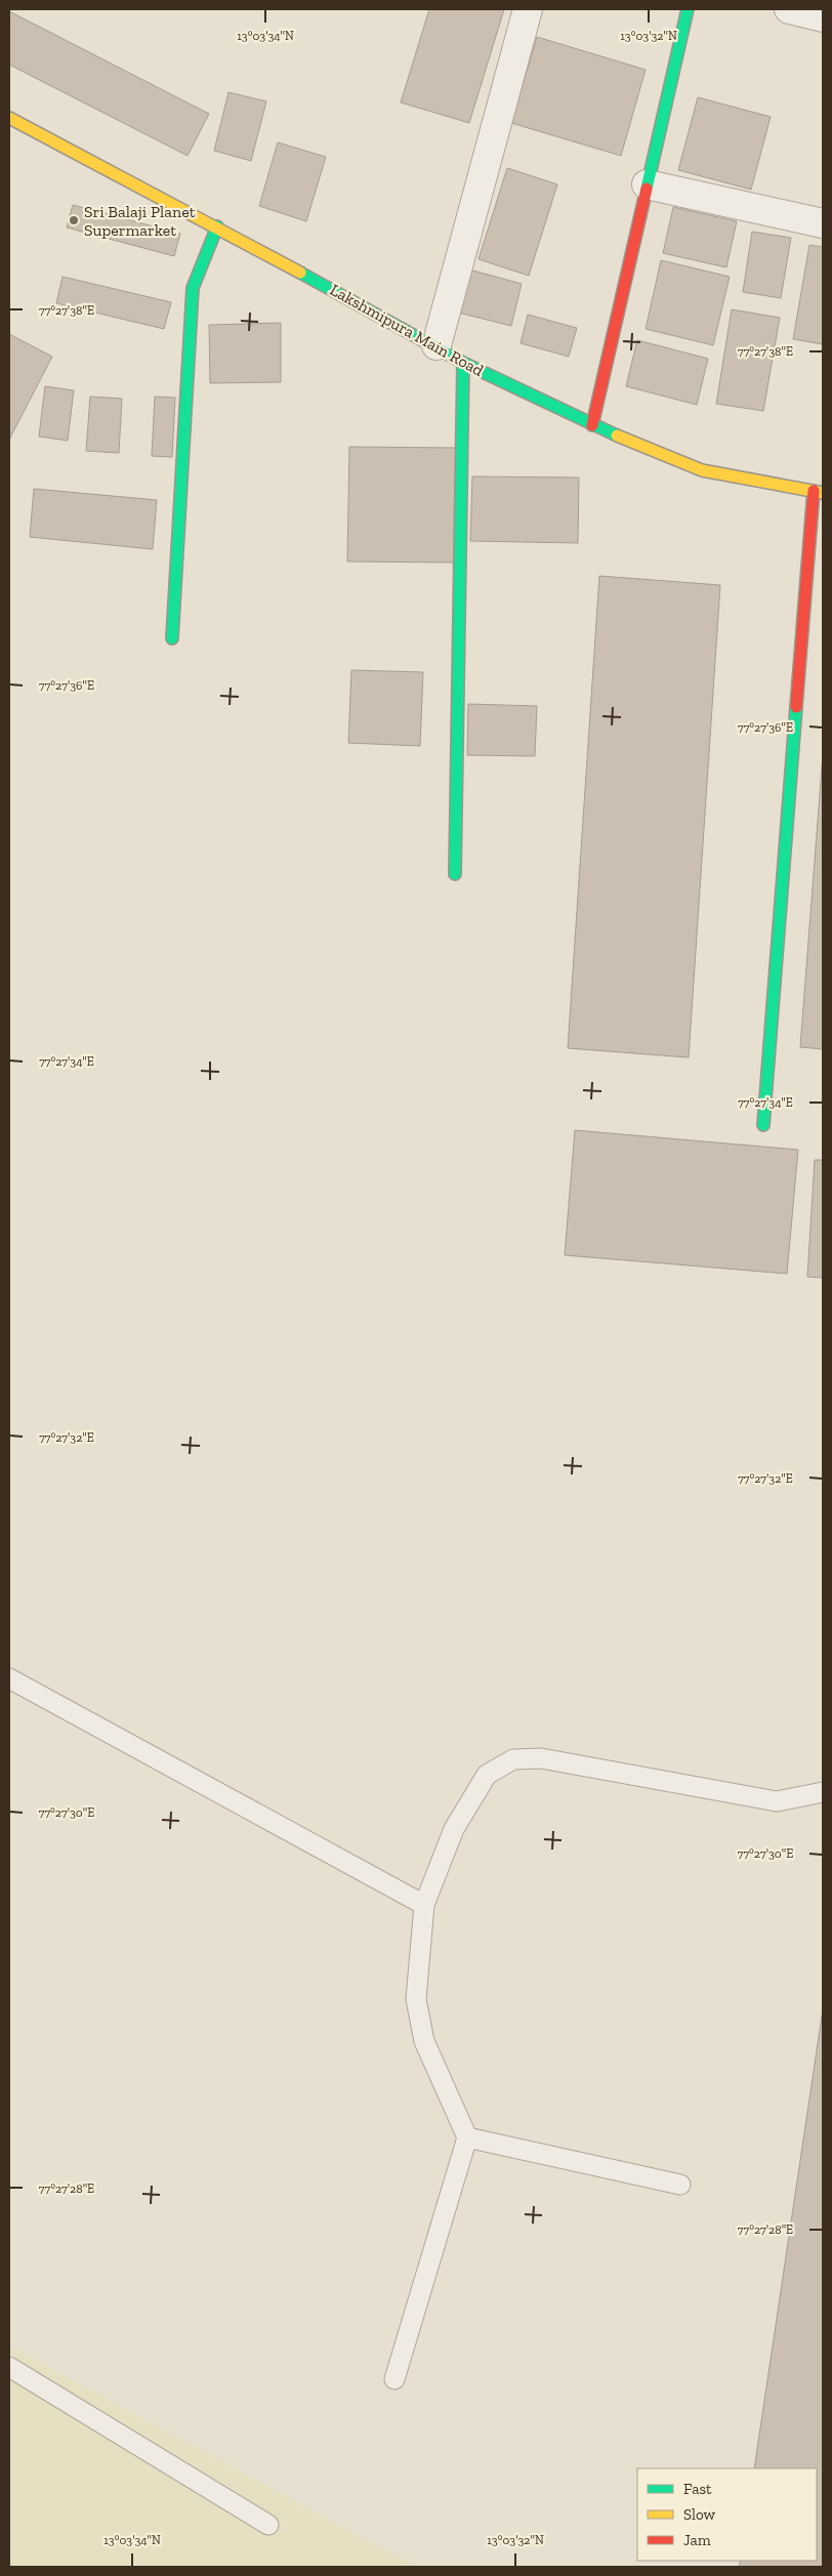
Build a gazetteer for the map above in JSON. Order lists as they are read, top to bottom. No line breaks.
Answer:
{"streets":{"street":["Lakshmipura Main Road"]},"places":["Sri Balaji Planet Supermarket"],"legend":["Fast","Slow","Jam"],"coordinates":["13°03'34\"N","13°03'32\"N","77°27'38\"E","77°27'36\"E","77°27'34\"E","77°27'32\"E","77°27'30\"E","77°27'28\"E"]}
